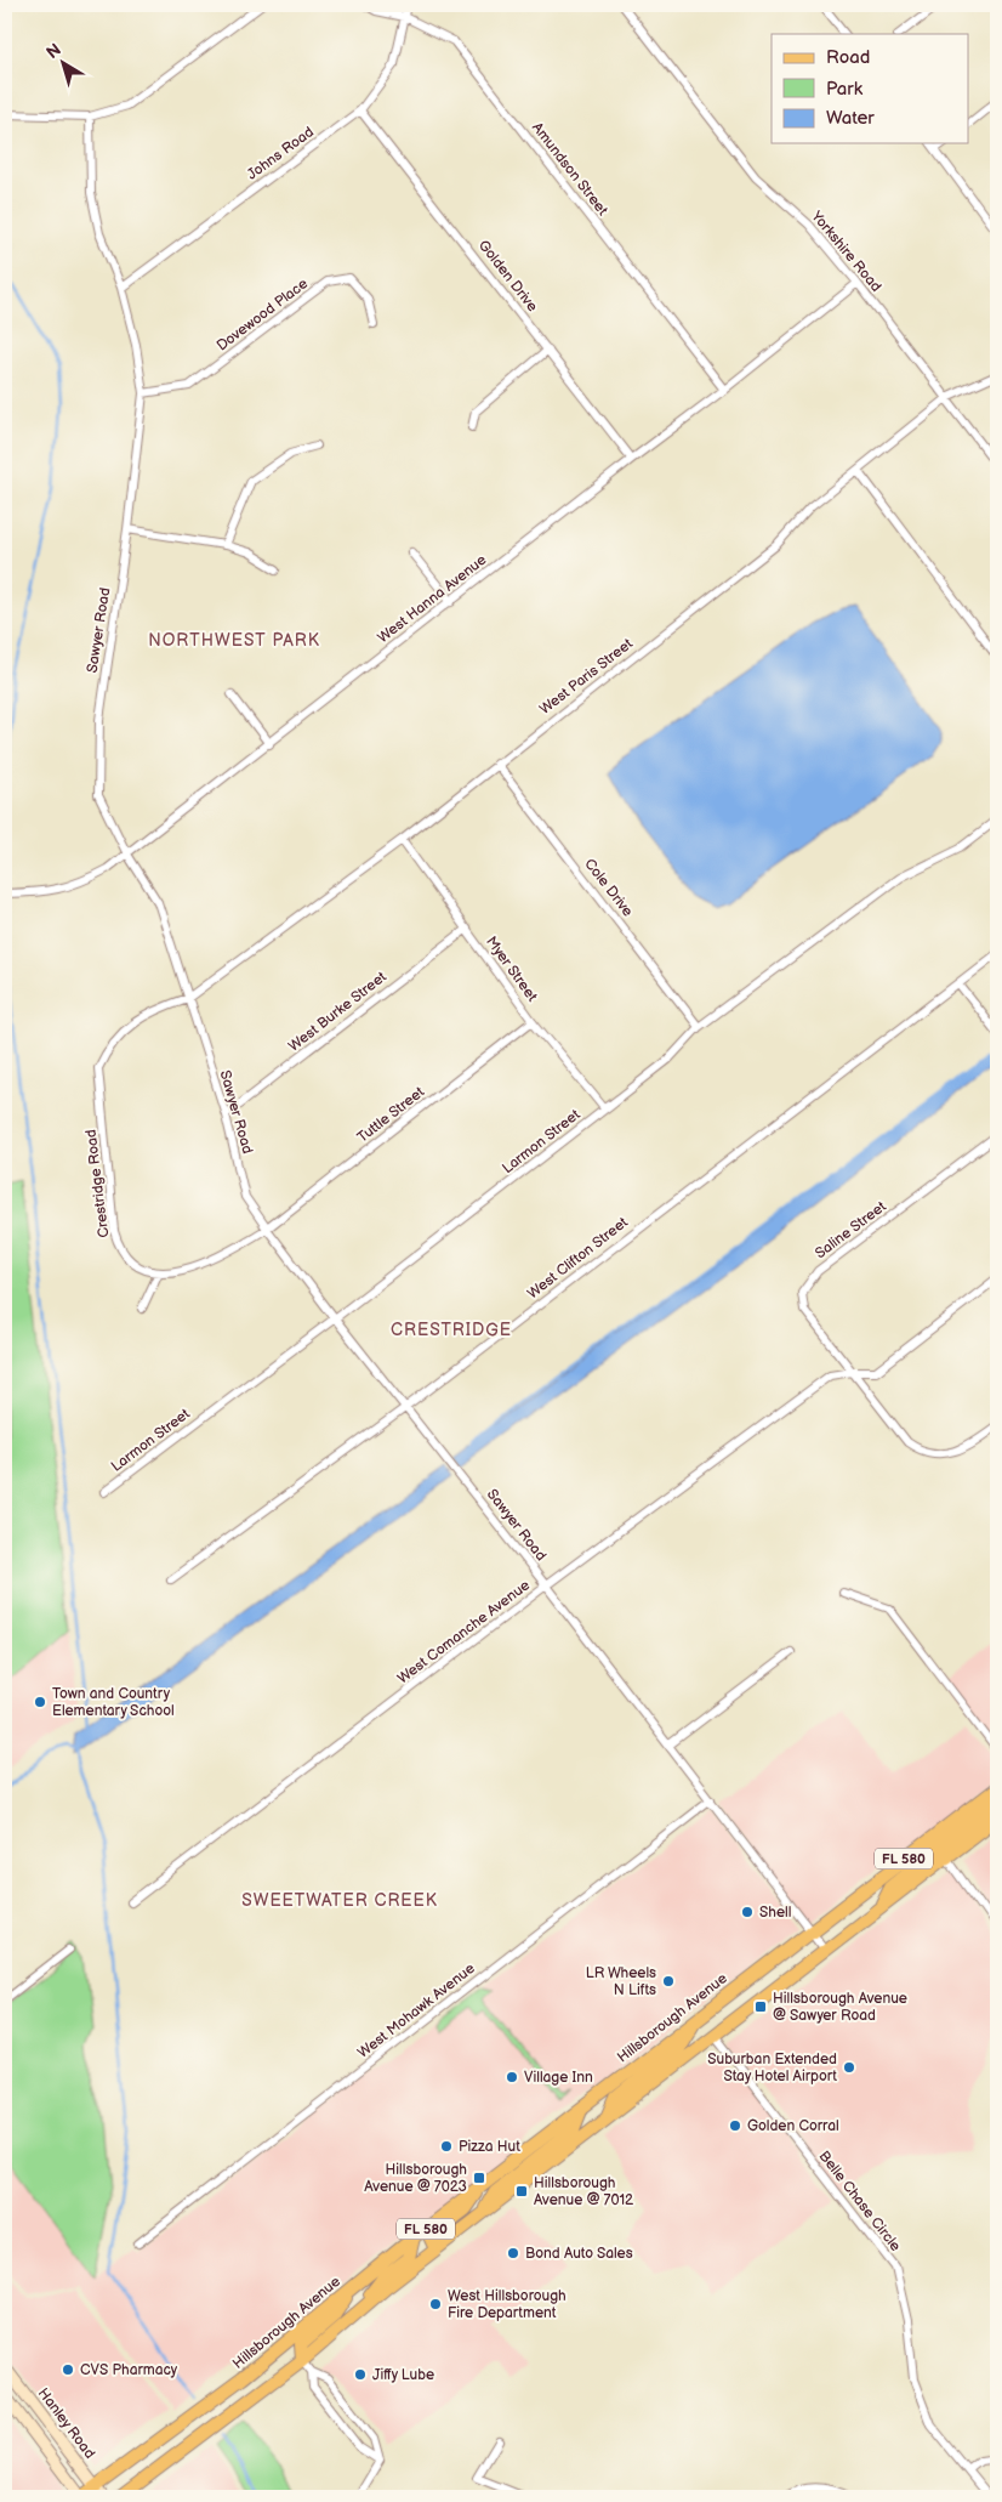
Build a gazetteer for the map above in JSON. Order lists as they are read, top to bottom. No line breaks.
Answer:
{"streets":{"main road":["FL 580","Hillsborough Avenue","Hanley Road"],"street":["Johns Road","Amundson Street","Yorkshire Road","Golden Drive","Dovewood Place","West Hanna Avenue","Sawyer Road","West Paris Street","Cole Drive","Myer Street","West Burke Street","Tuttle Street","Larmon Street","Crestridge Road","Saline Street","West Clifton Street","West Comanche Avenue","West Mohawk Avenue","Belle Chase Circle"]},"crossings":[["Johns Road","Amundson Street"],["Johns Road","Golden Drive"],["Johns Road","Sawyer Road"],["Amundson Street","West Hanna Avenue"],["Yorkshire Road","West Hanna Avenue"],["Yorkshire Road","West Paris Street"],["Golden Drive","West Hanna Avenue"],["Dovewood Place","Sawyer Road"],["West Hanna Avenue","Sawyer Road"],["Sawyer Road","West Paris Street"],["Sawyer Road","West Burke Street"],["Sawyer Road","Tuttle Street"],["Sawyer Road","Larmon Street"],["Sawyer Road","Crestridge Road"],["Sawyer Road","West Clifton Street"],["Sawyer Road","West Comanche Avenue"],["Sawyer Road","FL 580"],["Sawyer Road","West Mohawk Avenue"],["Sawyer Road","Hillsborough Avenue"],["West Paris Street","Cole Drive"],["West Paris Street","Myer Street"],["West Paris Street","Crestridge Road"],["Cole Drive","Larmon Street"],["Myer Street","West Burke Street"],["Myer Street","Tuttle Street"],["Myer Street","Larmon Street"],["Saline Street","West Comanche Avenue"],["FL 580","Belle Chase Circle"],["Hillsborough Avenue","Hanley Road"]],"districts":["NORTHWEST PARK","CRESTRIDGE","SWEETWATER CREEK"],"places":{"other":["Town and Country Elementary School","Shell","LR Wheels N Lifts","Suburban Extended Stay Hotel Airport","Village Inn","Golden Corral","Pizza Hut","Bond Auto Sales","West Hillsborough Fire Department","CVS Pharmacy","Jiffy Lube"],"transit":["Hillsborough Avenue @ Sawyer Road","Hillsborough Avenue @ 7023","Hillsborough Avenue @ 7012"]},"legend":["Road","Park","Water"],"north":"top left"}
